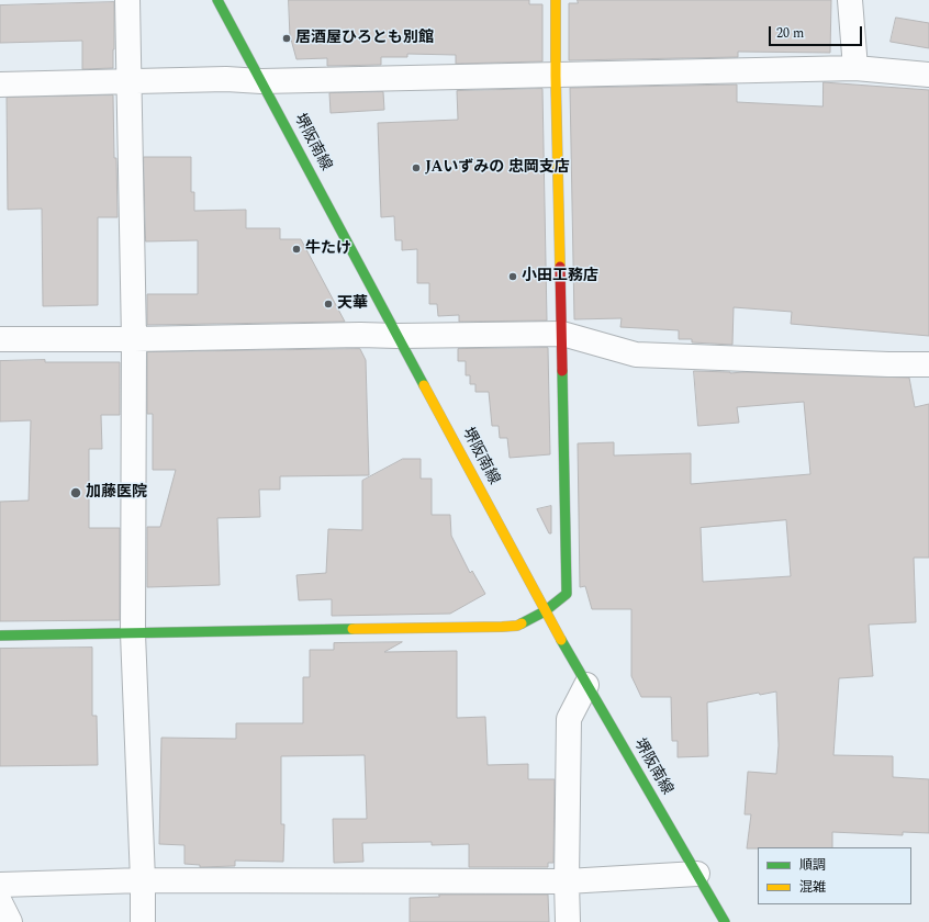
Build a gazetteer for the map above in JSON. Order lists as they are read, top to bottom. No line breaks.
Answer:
{"streets":{"street":["堺阪南線"]},"places":["居酒屋ひろとも別館","JAいずみの 忠岡支店","牛たけ","小田工務店","天華","加藤医院"],"legend":["順調","混雑"],"scale_bar":"20 m"}
